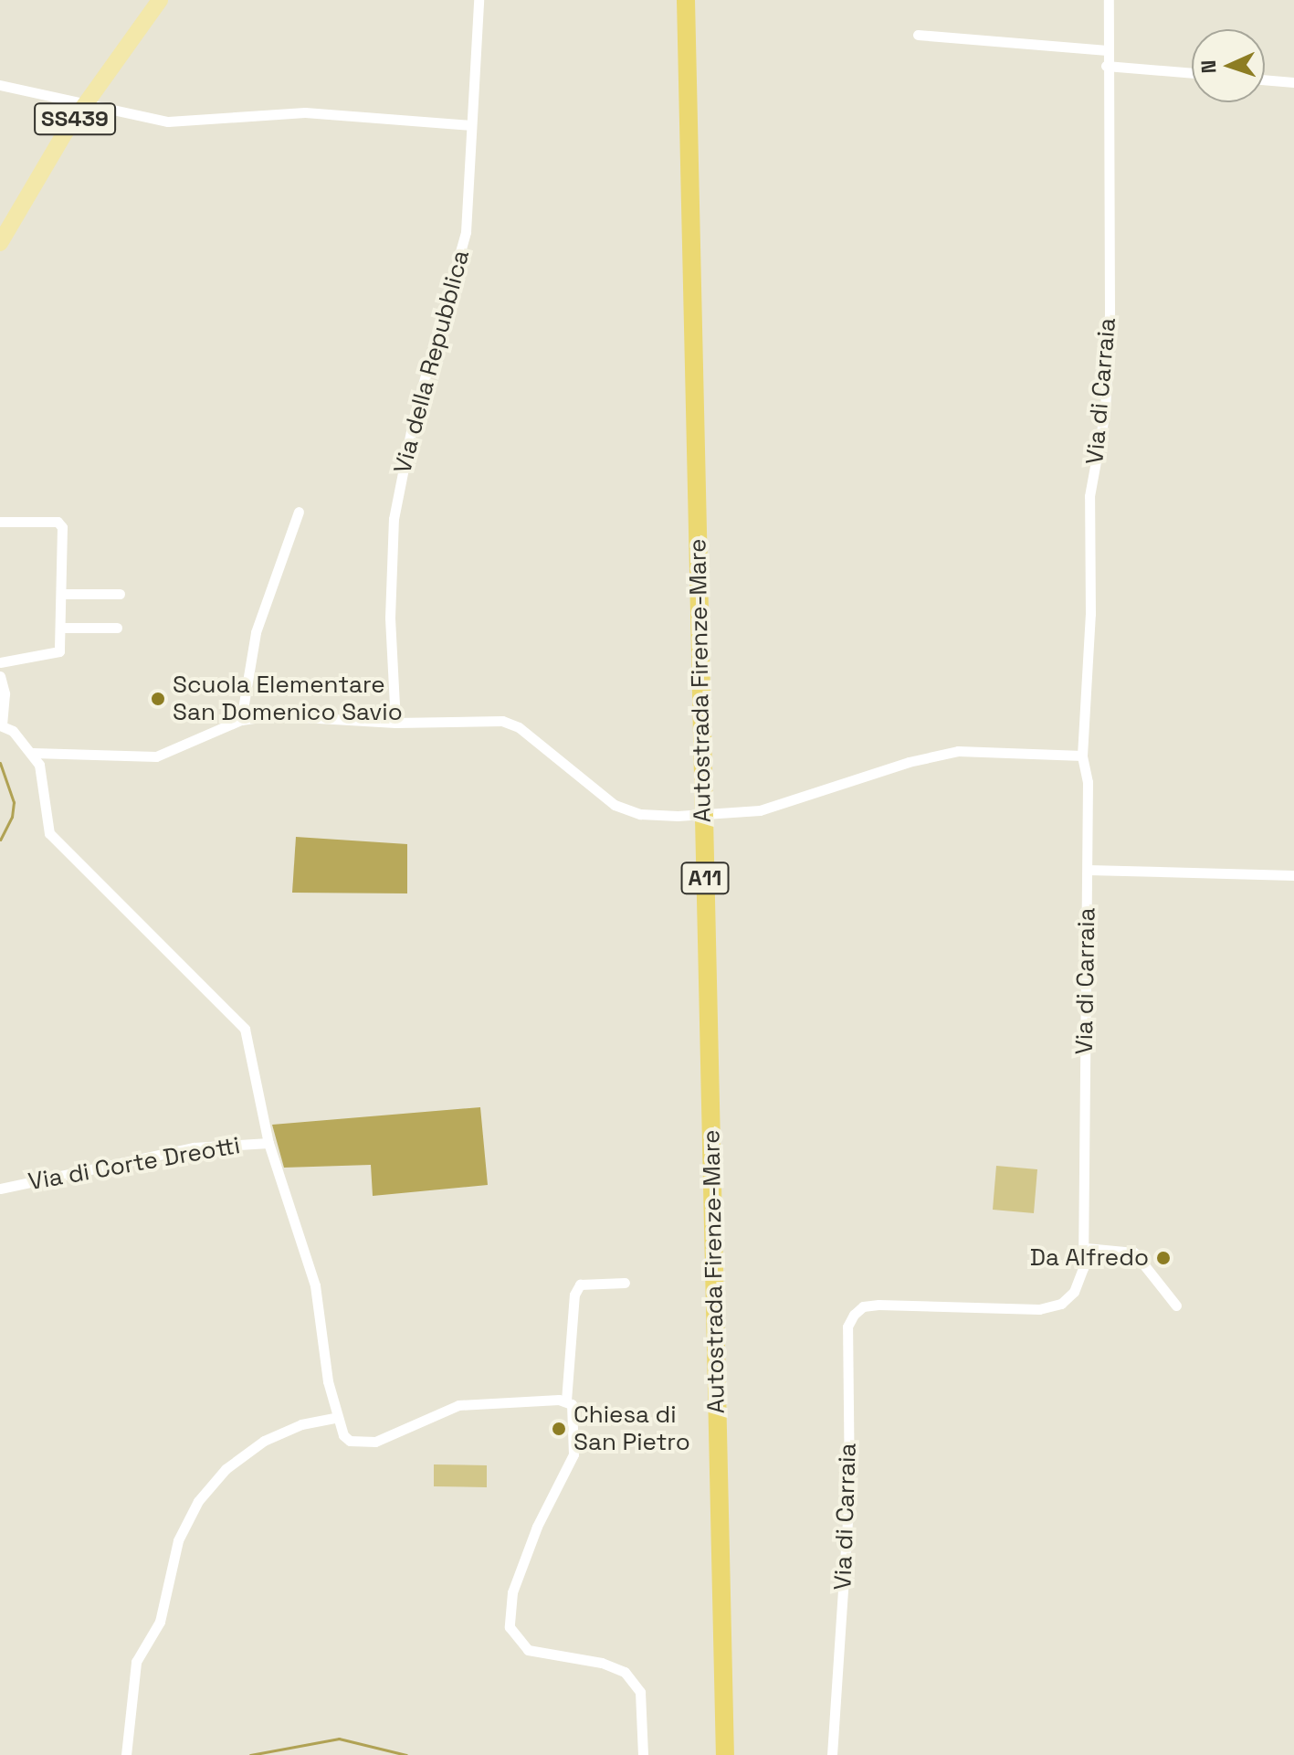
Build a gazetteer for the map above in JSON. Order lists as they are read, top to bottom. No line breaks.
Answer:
{"streets":{"highway":["Autostrada Firenze-Mare","A11"],"main road":["SS439"],"street":["Via della Repubblica","Via di Carraia","Via di Corte Dreotti"]},"places":["Scuola Elementare San Domenico Savio","Da Alfredo","Chiesa di San Pietro"],"north":"left"}
